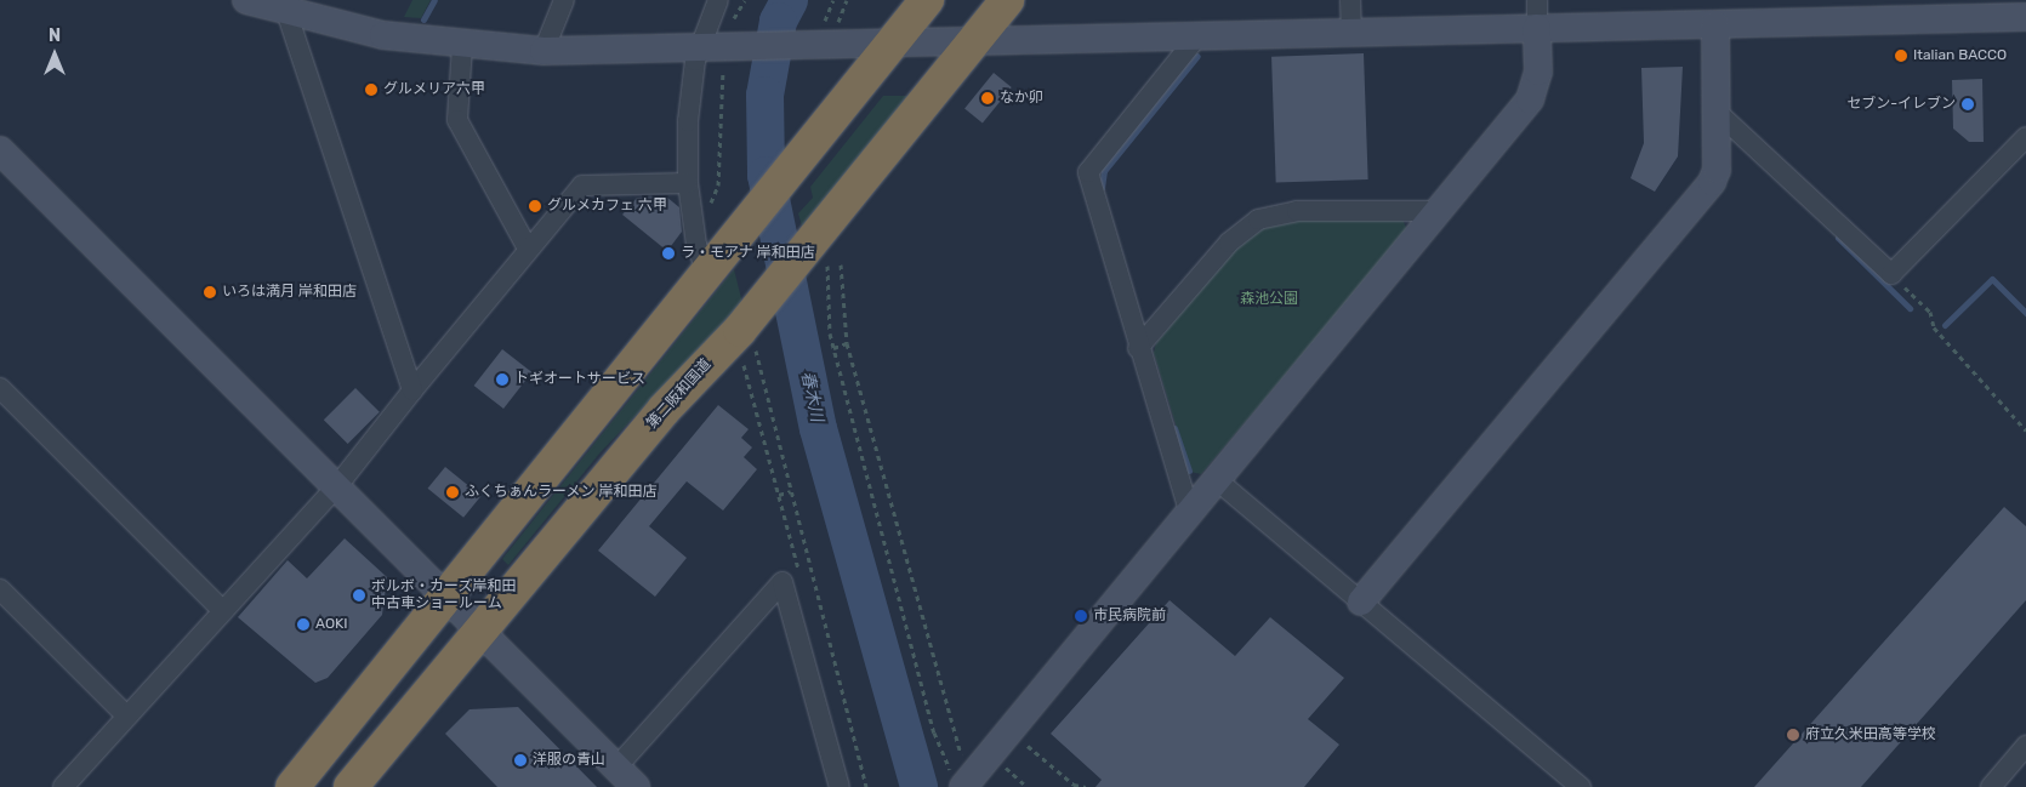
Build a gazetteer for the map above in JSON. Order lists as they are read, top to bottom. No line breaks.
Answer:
{"streets":{"highway":["第二阪和国道"]},"water":["春木川"],"parks":["森池公園"],"places":["Italian BACCO","グルメリア六甲","なか卯","セブン-イレブン","グルメカフェ 六甲","ラ・モアナ 岸和田店","いろは満月 岸和田店","トギオートサービス","ふくちぁんラーメン 岸和田店","ボルボ・カーズ岸和田 中古車ショールーム","市民病院前","AOKI","府立久米田高等学校","洋服の青山"],"north":"top"}
